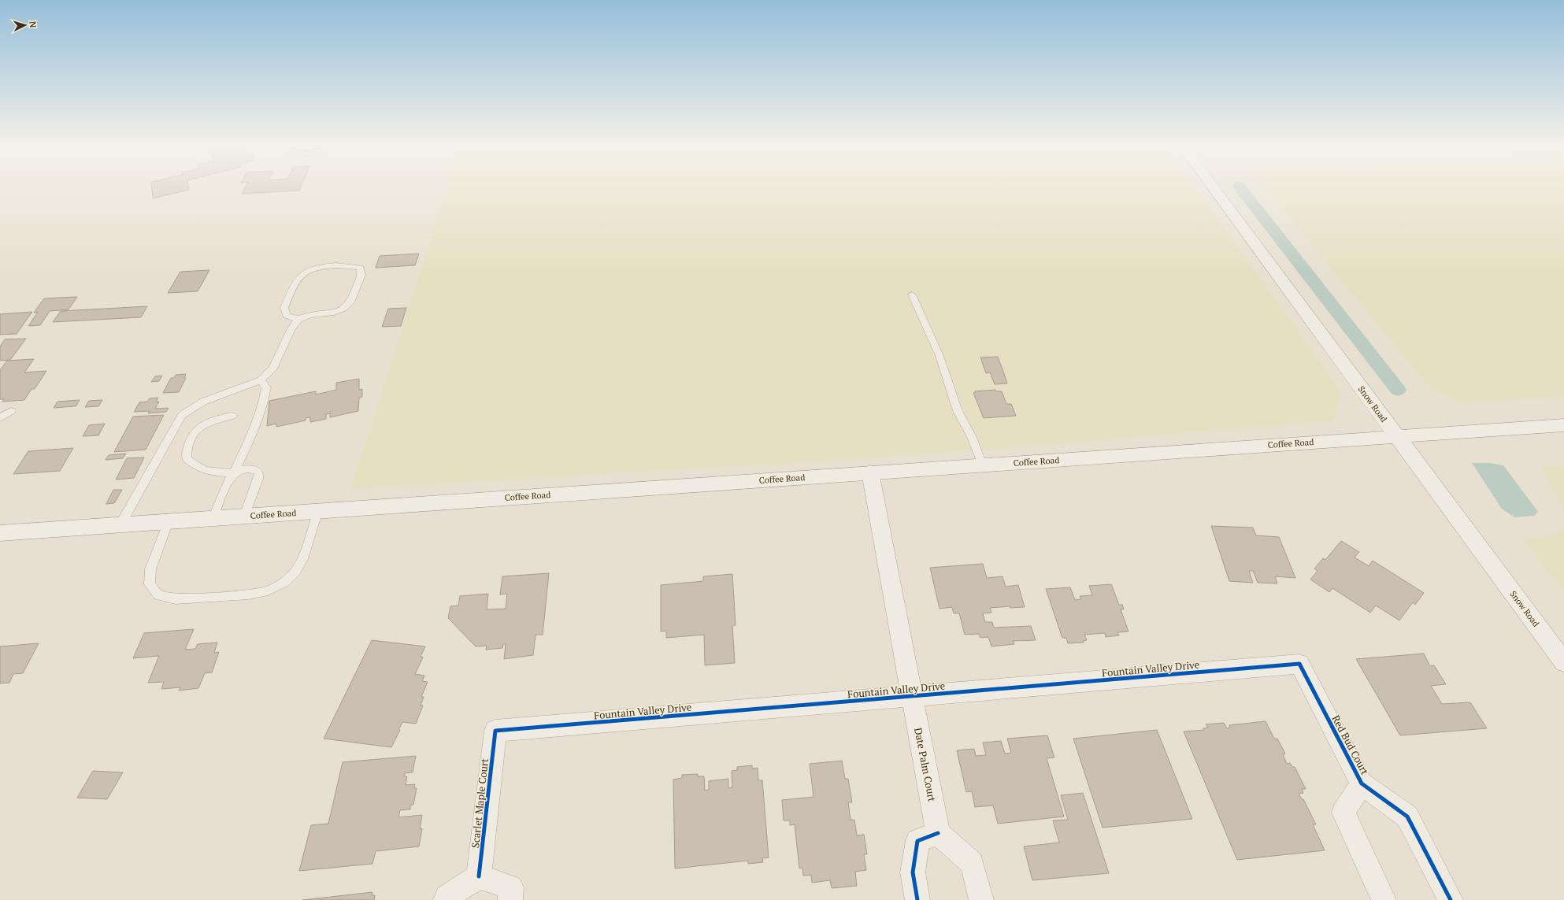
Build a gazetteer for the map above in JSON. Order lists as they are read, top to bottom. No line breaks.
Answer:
{"streets":{"main road":["Snow Road","Coffee Road","Fountain Valley Drive","Red Bud Court","Date Palm Court","Scarlet Maple Court"]},"crossings":[["Snow Road","Coffee Road"],["Coffee Road","Date Palm Court"],["Fountain Valley Drive","Red Bud Court"],["Fountain Valley Drive","Date Palm Court"],["Fountain Valley Drive","Scarlet Maple Court"]],"north":"right"}
